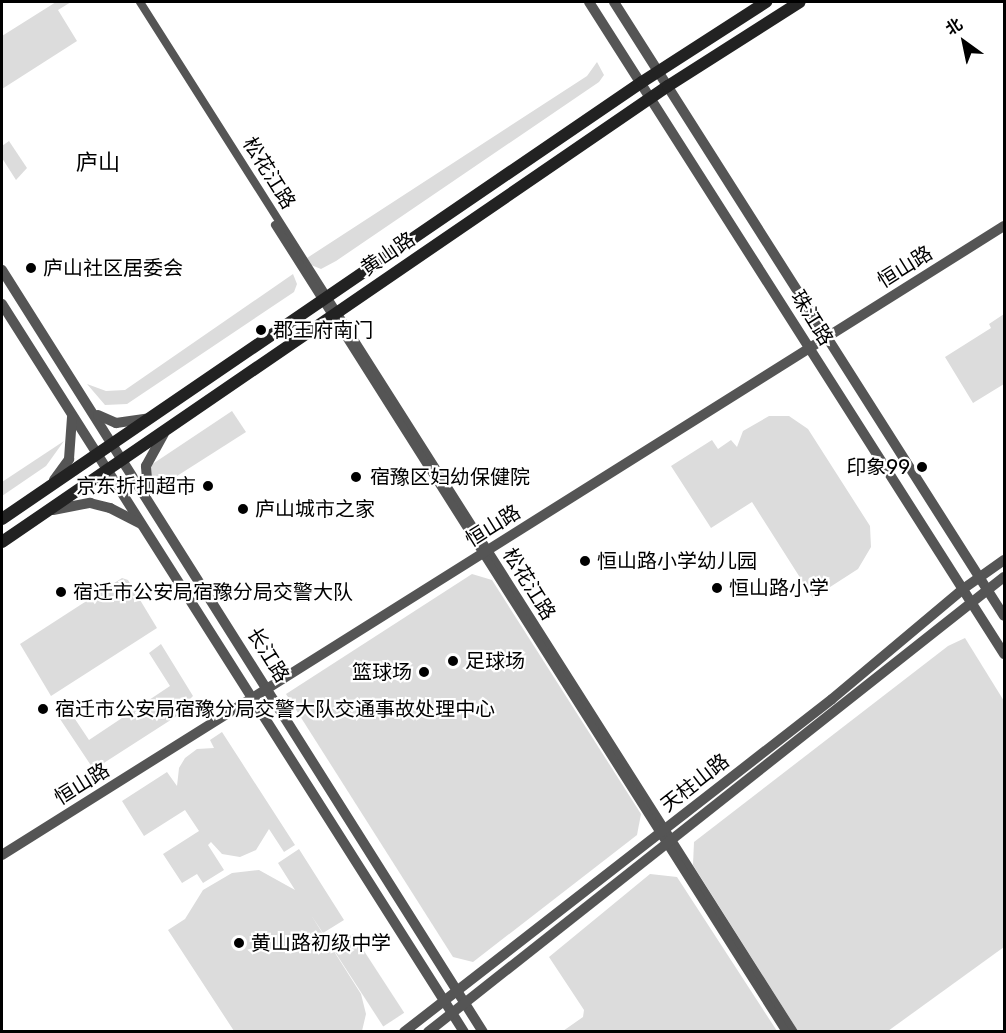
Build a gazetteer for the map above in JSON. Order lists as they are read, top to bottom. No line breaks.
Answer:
{"streets":{"main road":["黄山路"],"street":["松花江路","恒山路","珠江路","长江路","天柱山路"]},"crossings":[["松花江路","黄山路"],["松花江路","恒山路"],["松花江路","天柱山路"],["黄山路","珠江路"],["黄山路","长江路"],["恒山路","珠江路"],["恒山路","长江路"],["珠江路","天柱山路"],["长江路","天柱山路"]],"districts":["庐山"],"places":["庐山社区居委会","郡王府南门","印象99","宿豫区妇幼保健院","京东折扣超市","庐山城市之家","恒山路小学幼儿园","恒山路小学","宿迁市公安局宿豫分局交警大队","足球场","篮球场","宿迁市公安局宿豫分局交警大队交通事故处理中心","黄山路初级中学"],"north":"top left"}
